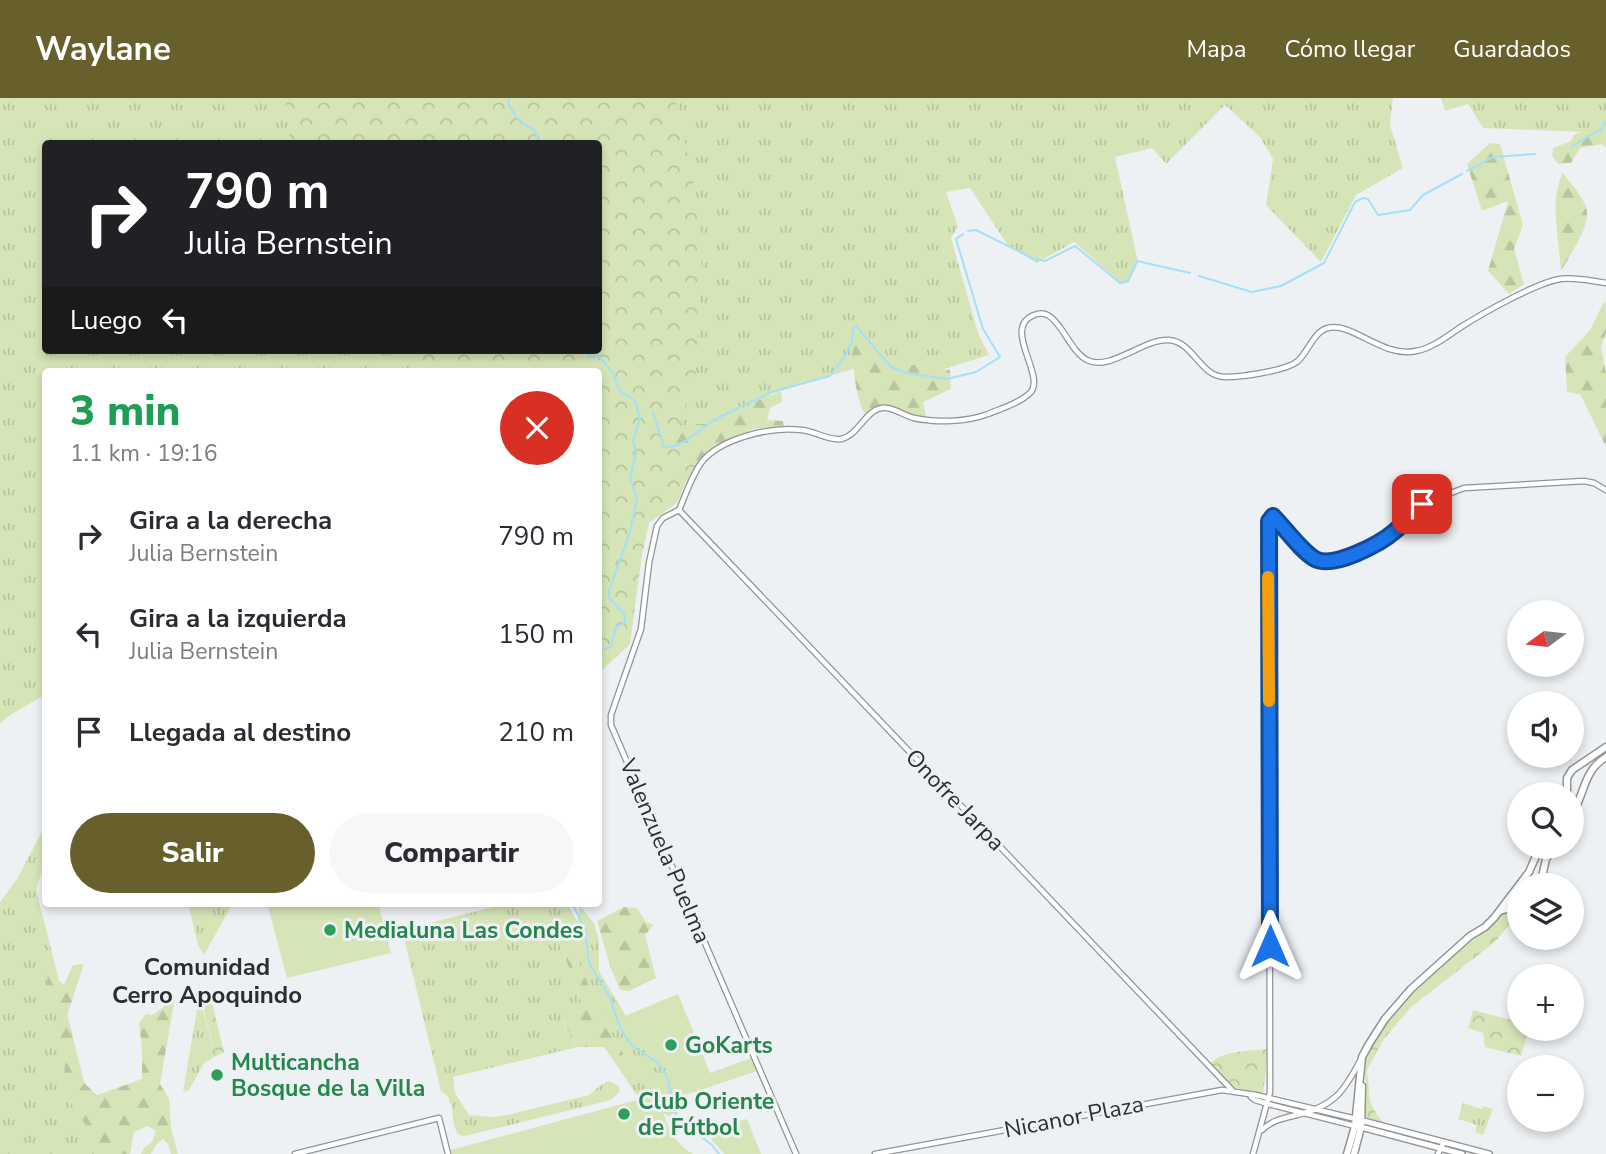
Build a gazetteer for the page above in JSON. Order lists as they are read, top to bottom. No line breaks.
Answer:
{"streets":{"street":["Onofre Jarpa","Valenzuela Puelma","Nicanor Plaza"]},"crossings":[["Onofre Jarpa","Valenzuela Puelma"],["Onofre Jarpa","Nicanor Plaza"]],"districts":["Comunidad Cerro Apoquindo"],"places":["Medialuna Las Condes","GoKarts","Multicancha Bosque de la Villa","Club Oriente de Fútbol"],"north":"left","page":{"header":"Waylane","nav":["Mapa","Cómo llegar","Guardados"],"turn":["790 m","Julia Bernstein"],"then":"Luego","heading":["3 min","1.1 km · 19:16"],"list":[{"name":"Gira a la derecha","note":"Julia Bernstein","value":"790 m"},{"name":"Gira a la izquierda","note":"Julia Bernstein","value":"150 m"},{"name":"Llegada al destino","value":"210 m"}],"map_buttons":["+","−"],"buttons":["Salir","Compartir"]}}
